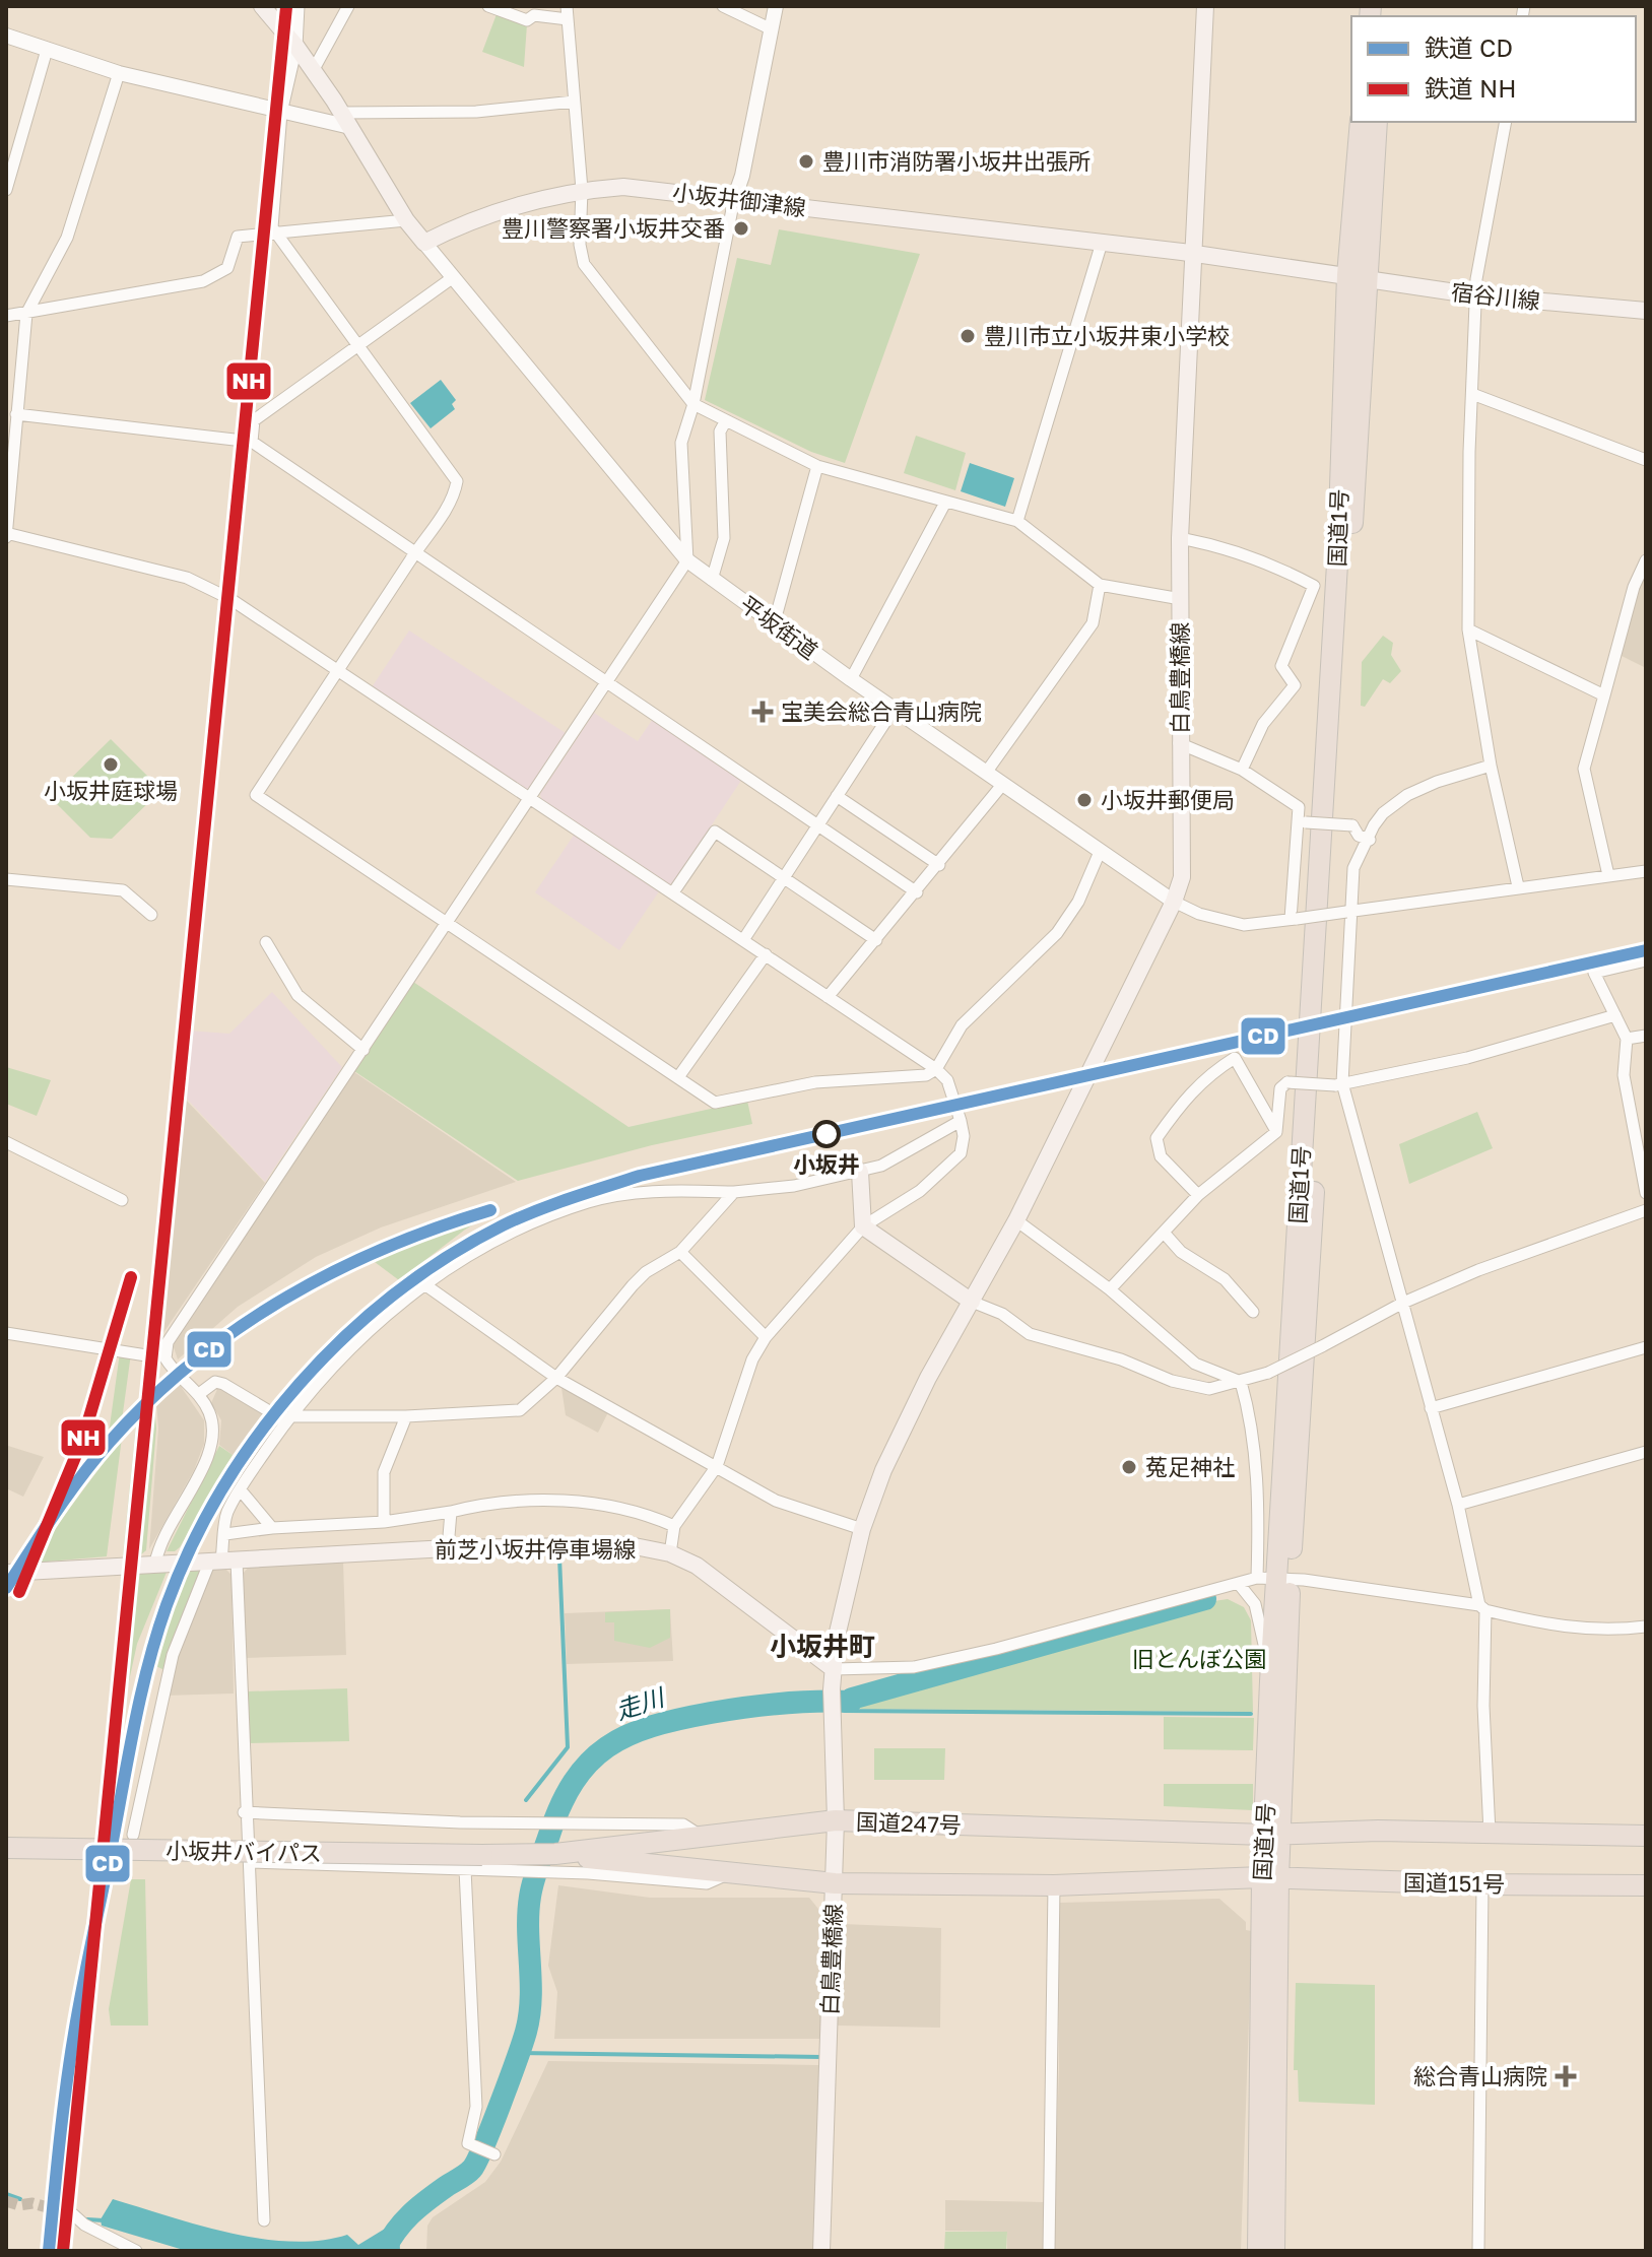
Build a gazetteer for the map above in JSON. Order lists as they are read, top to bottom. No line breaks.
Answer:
{"streets":{"highway":["国道1号","国道247号","小坂井バイパス","国道151号"],"main road":["小坂井御津線","宿谷川線","白鳥豊橋線","前芝小坂井停車場線"],"street":["平坂街道"]},"crossings":[["小坂井御津線","宿谷川線"],["小坂井御津線","国道1号"],["小坂井御津線","平坂街道"],["小坂井御津線","白鳥豊橋線"],["宿谷川線","国道1号"],["国道1号","国道247号"],["国道1号","国道151号"],["平坂街道","白鳥豊橋線"],["白鳥豊橋線","前芝小坂井停車場線"],["白鳥豊橋線","国道247号"],["国道247号","小坂井バイパス"],["国道247号","国道151号"]],"districts":["小坂井町"],"water":["走川"],"parks":["旧とんぼ公園"],"places":{"other":["豊川市消防署小坂井出張所","豊川警察署小坂井交番","豊川市立小坂井東小学校","小坂井庭球場","小坂井郵便局","小坂井","菟足神社"],"health":["宝美会総合青山病院","総合青山病院"]},"lines":["rail line NH","rail line CD"],"legend":["鉄道 CD","鉄道 NH"]}
